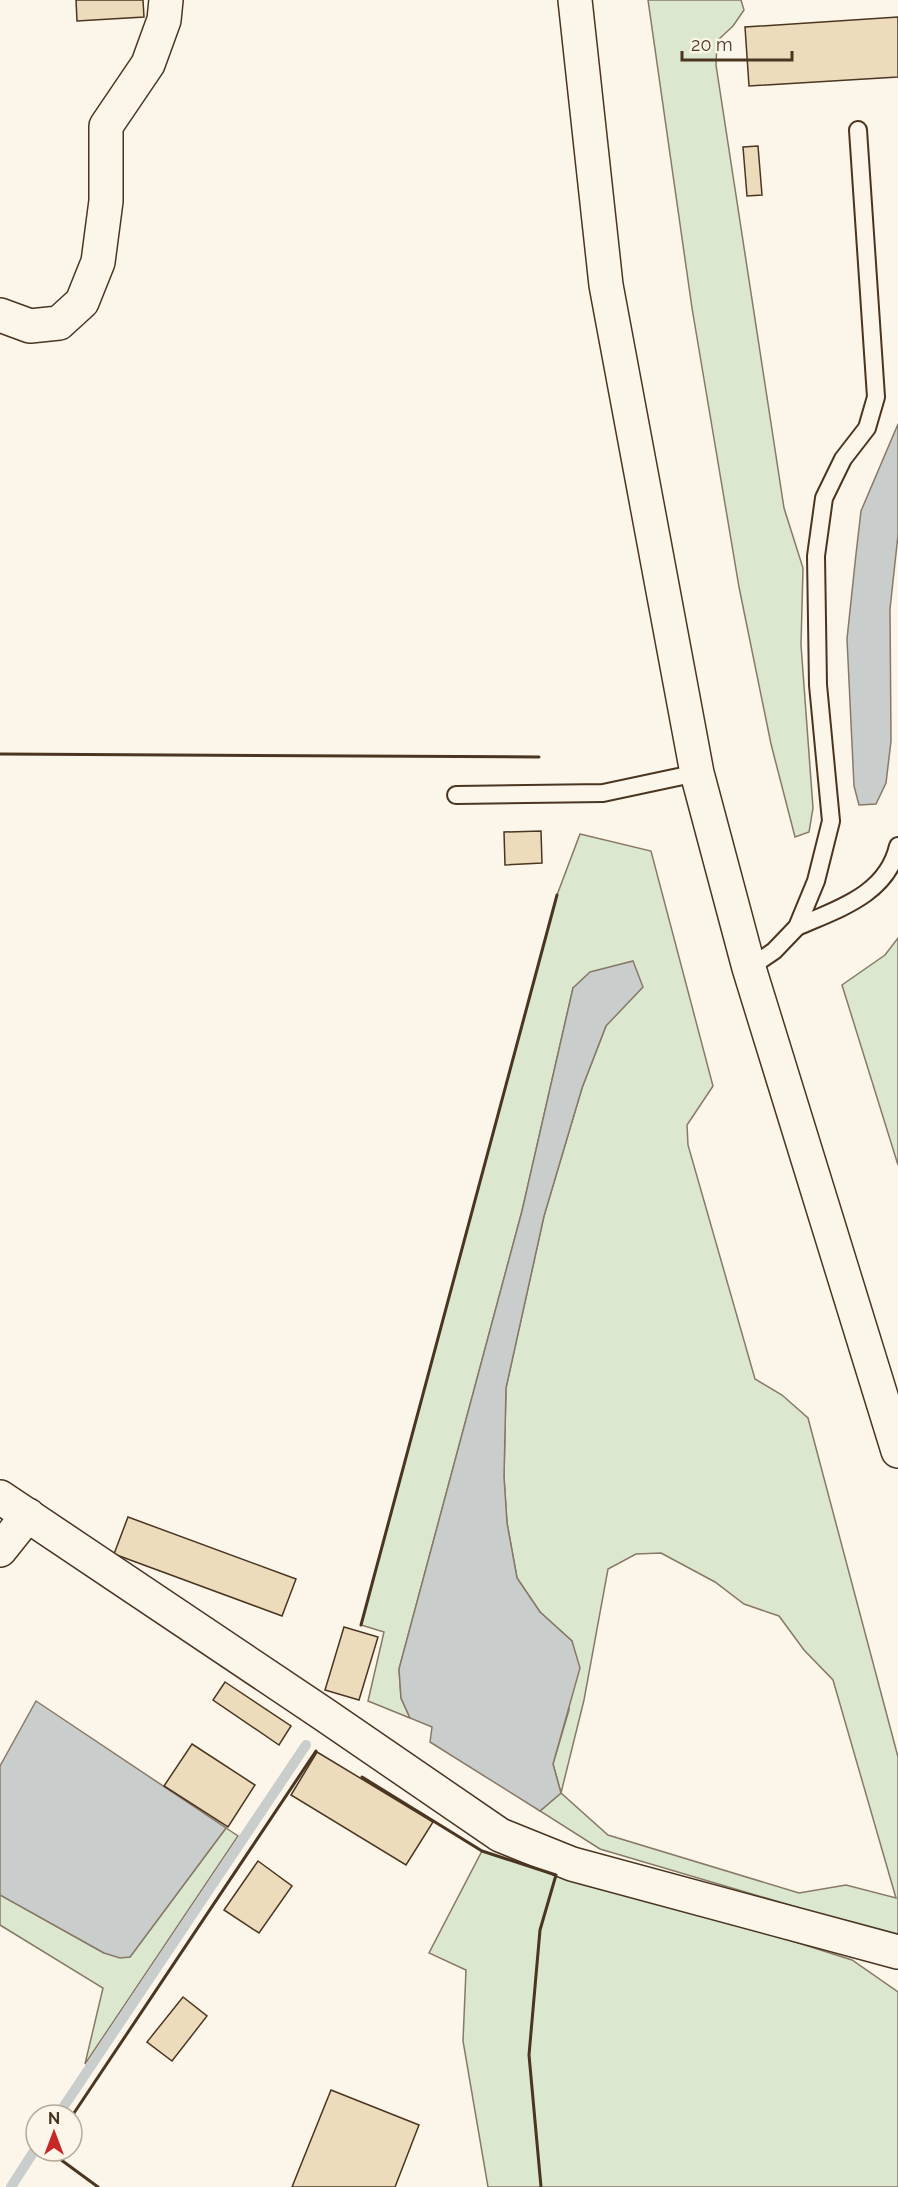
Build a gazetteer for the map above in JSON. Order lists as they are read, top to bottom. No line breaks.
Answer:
{"scale_bar":"20 m","north":"top"}
